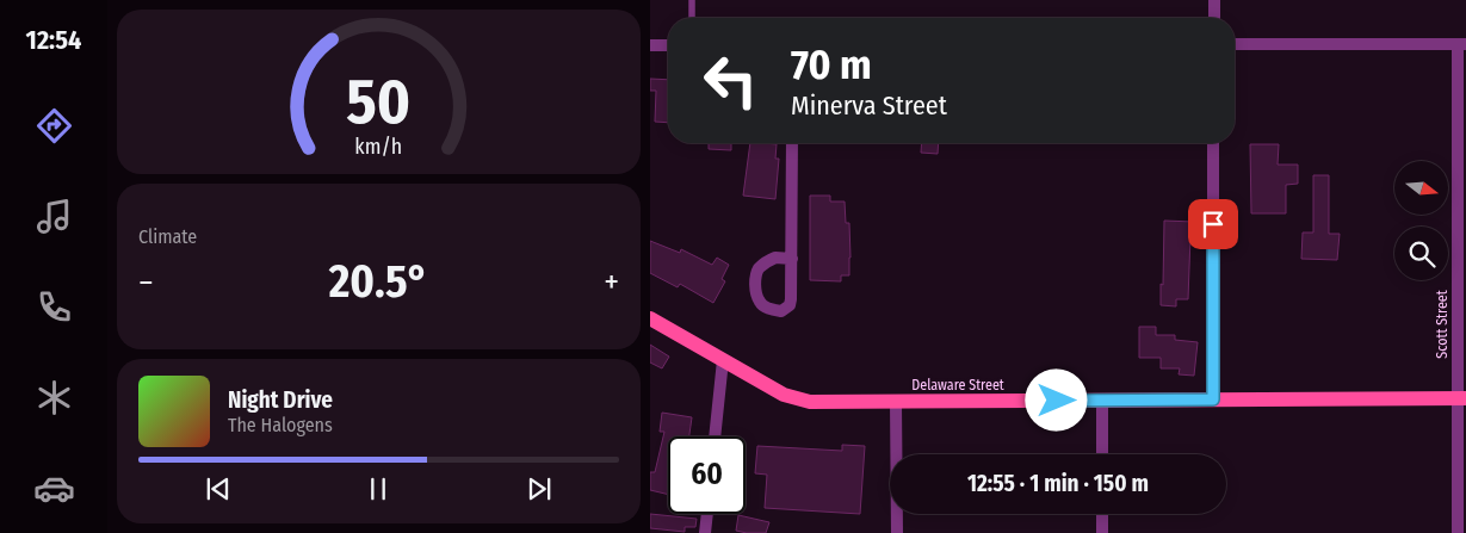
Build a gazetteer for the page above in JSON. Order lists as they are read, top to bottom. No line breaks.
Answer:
{"streets":{"main road":["Delaware Street"],"street":["Scott Street"]},"crossings":[["Scott Street","Delaware Street"]],"north":"right","page":{"tabs":"12:54","turn":["70 m","Minerva Street"],"tile":"Climate","heat":["−","20.5°","+"],"song":["Night Drive","The Halogens"],"limit":"60","trip":"12:55 · 1 min · 150 m","gauge":["50","km/h"]}}
